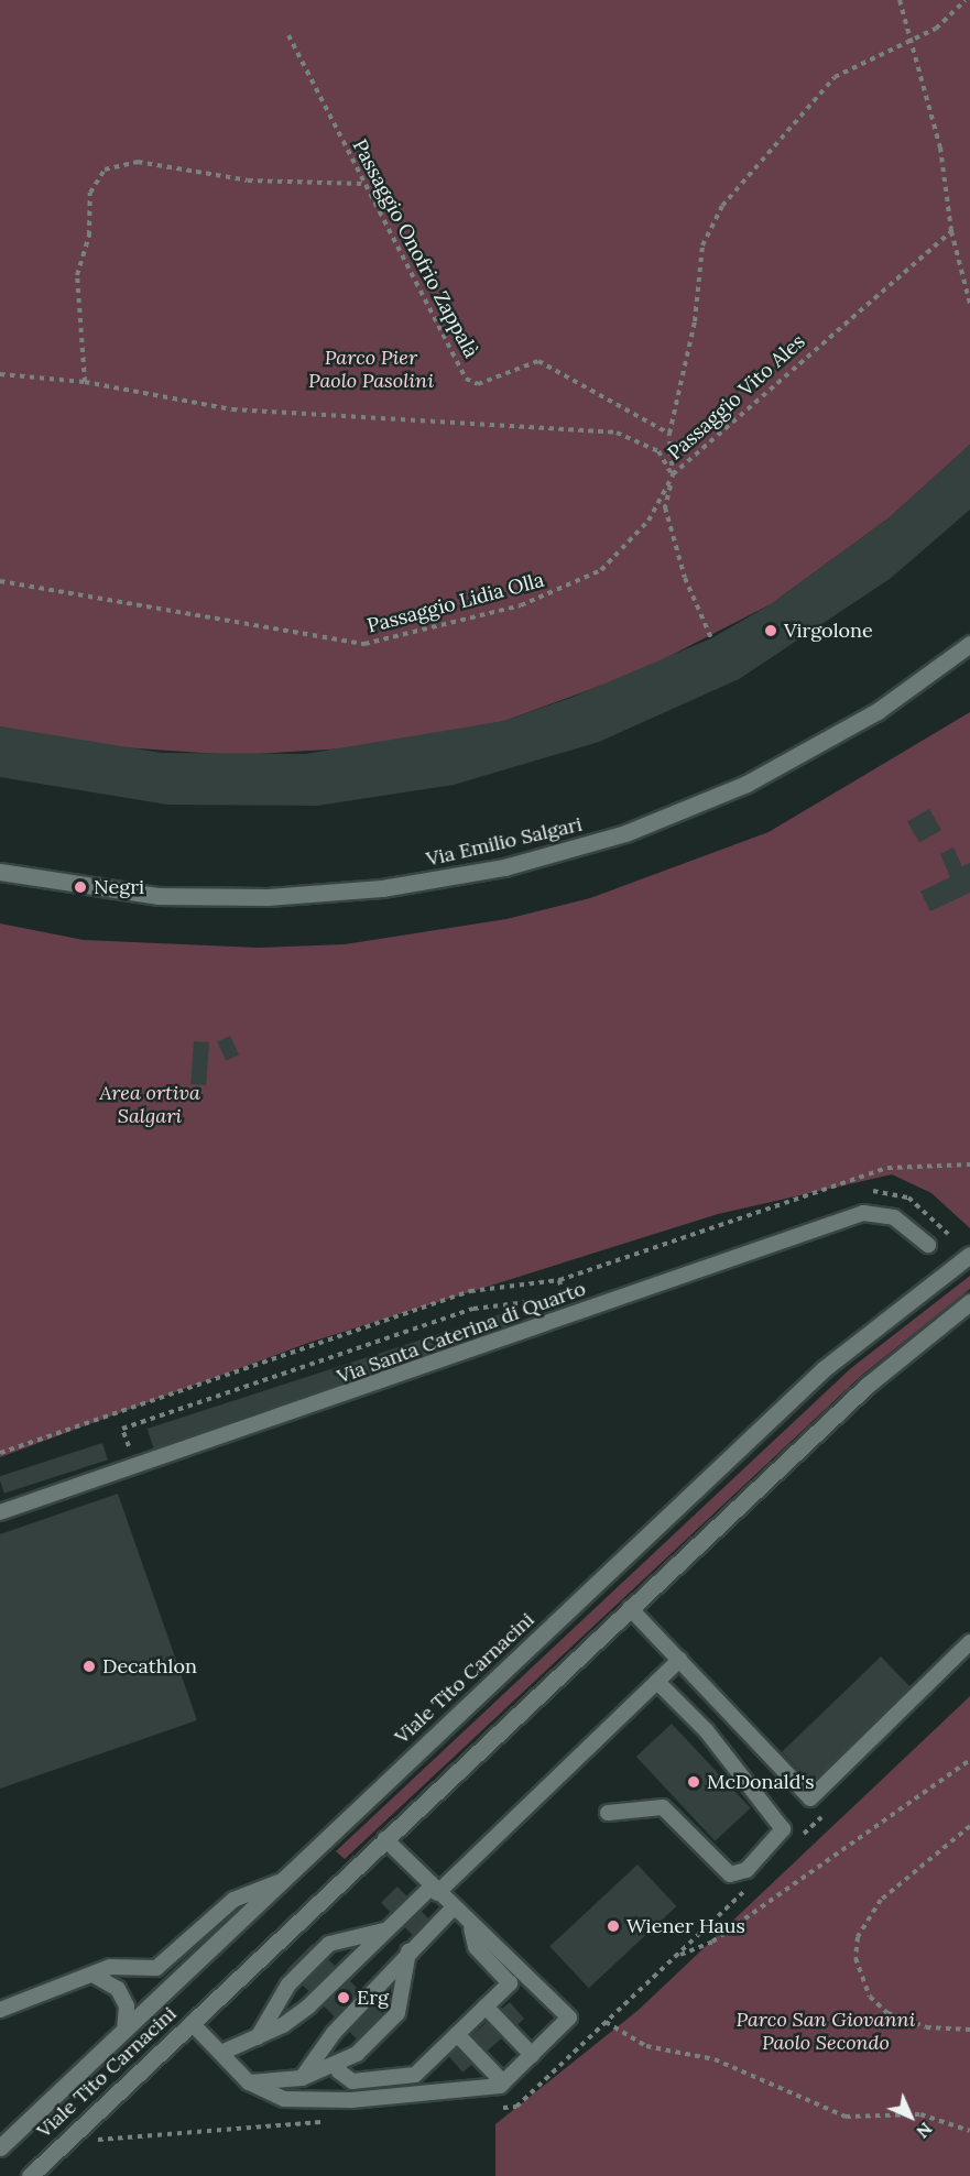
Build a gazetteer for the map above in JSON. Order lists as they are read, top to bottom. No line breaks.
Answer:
{"streets":{"main road":["Via Emilio Salgari","Viale Tito Carnacini"],"lane":["Via Santa Caterina di Quarto"],"path":["Passaggio Onofrio Zappalà","Passaggio Vito Ales","Passaggio Lidia Olla"]},"crossings":[["Passaggio Vito Ales","Passaggio Lidia Olla"]],"parks":["Parco Pier Paolo Pasolini","Area ortiva Salgari","Parco San Giovanni Paolo Secondo"],"places":["Virgolone","Negri","Decathlon","McDonald's","Wiener Haus","Erg"],"north":"bottom right"}
